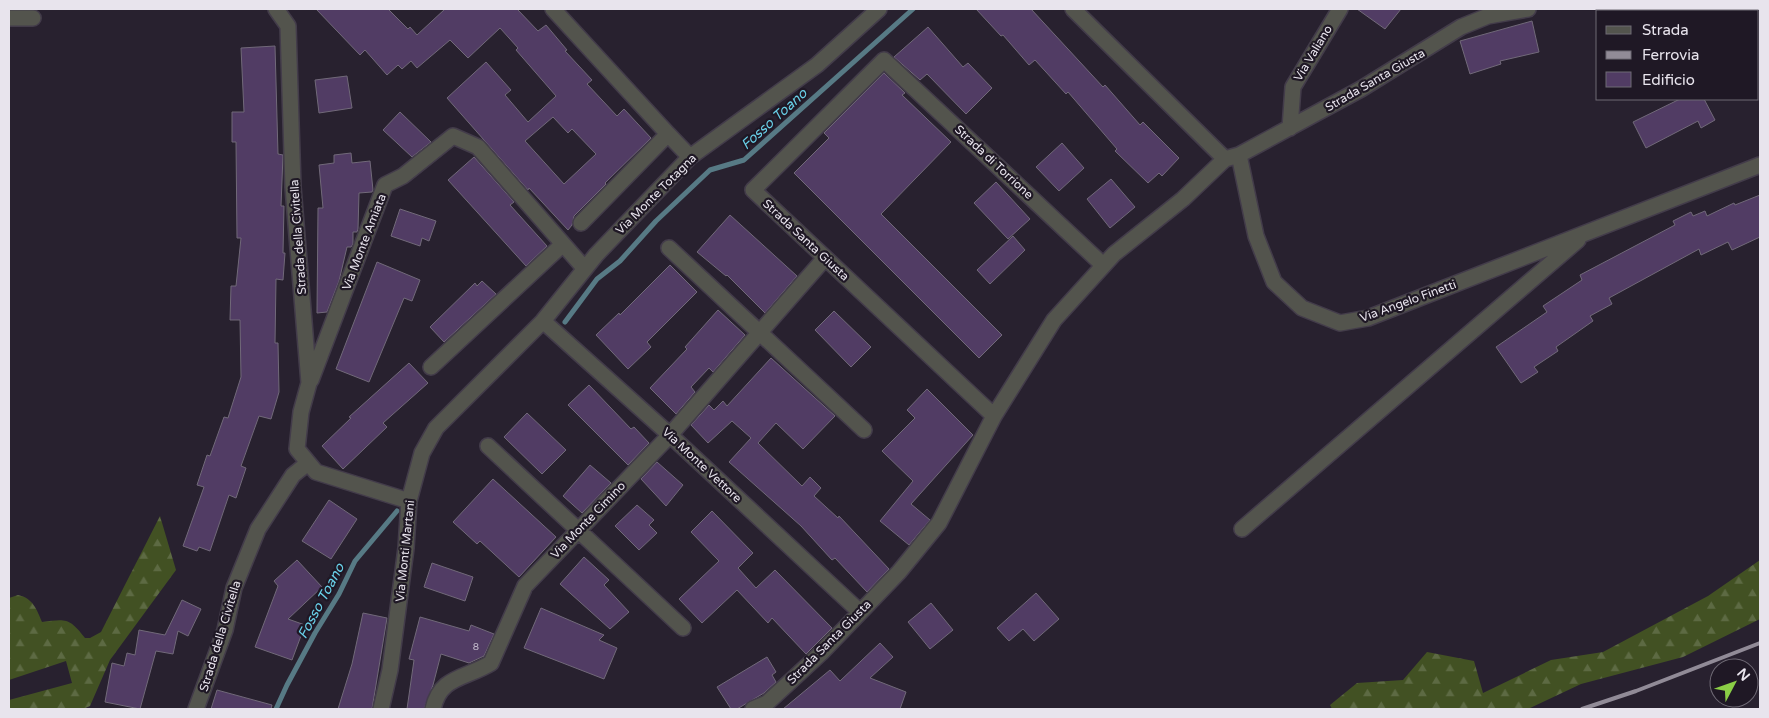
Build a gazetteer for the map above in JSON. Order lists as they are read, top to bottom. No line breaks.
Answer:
{"streets":{"street":["Via Valiano","Strada Santa Giusta","Strada di Torrione","Via Monte Totagna","Strada della Civitella","Via Monte Amiata","Via Angelo Finetti","Via Monte Vettore","Via Monte Cimino","Via Monti Martani"]},"crossings":[["Via Valiano","Strada Santa Giusta"],["Strada Santa Giusta","Strada di Torrione"],["Strada Santa Giusta","Via Angelo Finetti"],["Strada Santa Giusta","Via Monte Vettore"],["Strada Santa Giusta","Via Monte Cimino"],["Via Monte Totagna","Via Monte Amiata"],["Via Monte Totagna","Via Monte Vettore"],["Via Monte Totagna","Via Monti Martani"],["Strada della Civitella","Via Monte Amiata"],["Via Monte Vettore","Via Monte Cimino"],["Via Monte Vettore","Via Monti Martani"]],"water":["Fosso Toano"],"house_numbers":["8"],"legend":["Strada","Ferrovia","Edificio"],"north":"top right"}
